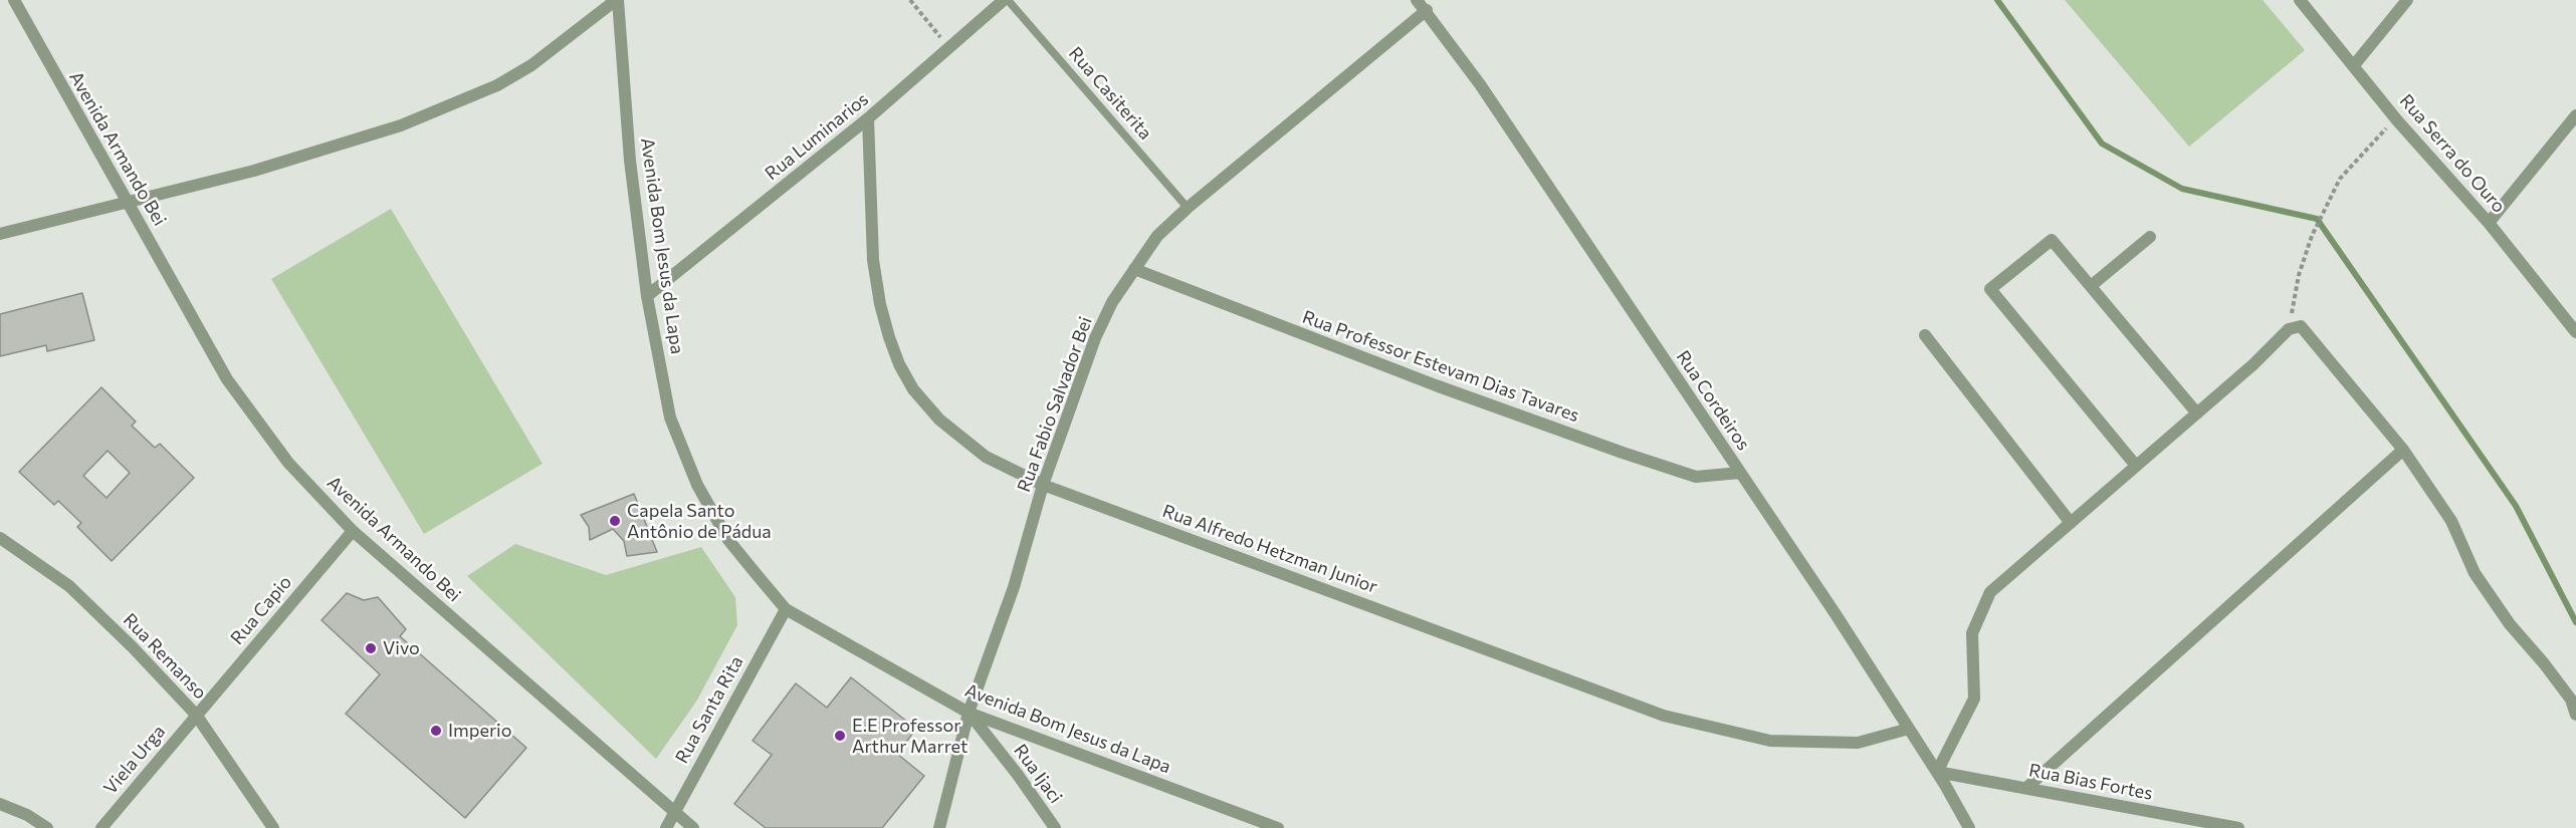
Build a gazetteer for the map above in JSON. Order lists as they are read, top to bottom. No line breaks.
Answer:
{"streets":{"street":["Rua Luminarios","Avenida Armando Bei","Rua Serra do Ouro","Avenida Bom Jesus da Lapa","Rua Professor Estevam Dias Tavares","Rua Cordeiros","Rua Fabio Salvador Bei","Rua Alfredo Hetzman Junior","Rua Capio","Rua Remanso","Rua Santa Rita","Viela Urga","Rua Ijaci","Rua Bias Fortes"],"lane":["Rua Casiterita"]},"crossings":[["Rua Casiterita","Rua Luminarios"],["Rua Casiterita","Rua Fabio Salvador Bei"],["Rua Luminarios","Avenida Bom Jesus da Lapa"],["Rua Luminarios","Rua Alfredo Hetzman Junior"],["Avenida Armando Bei","Rua Capio"],["Avenida Armando Bei","Rua Santa Rita"],["Avenida Bom Jesus da Lapa","Rua Fabio Salvador Bei"],["Avenida Bom Jesus da Lapa","Rua Santa Rita"],["Avenida Bom Jesus da Lapa","Rua Ijaci"],["Rua Professor Estevam Dias Tavares","Rua Cordeiros"],["Rua Professor Estevam Dias Tavares","Rua Fabio Salvador Bei"],["Rua Cordeiros","Rua Fabio Salvador Bei"],["Rua Cordeiros","Rua Alfredo Hetzman Junior"],["Rua Cordeiros","Rua Bias Fortes"],["Rua Fabio Salvador Bei","Rua Alfredo Hetzman Junior"],["Rua Fabio Salvador Bei","Rua Ijaci"],["Rua Capio","Rua Remanso"],["Rua Capio","Viela Urga"],["Rua Remanso","Viela Urga"]],"places":["Capela Santo Antônio de Pádua","Vivo","Imperio","E.E Professor Arthur Marret"]}
